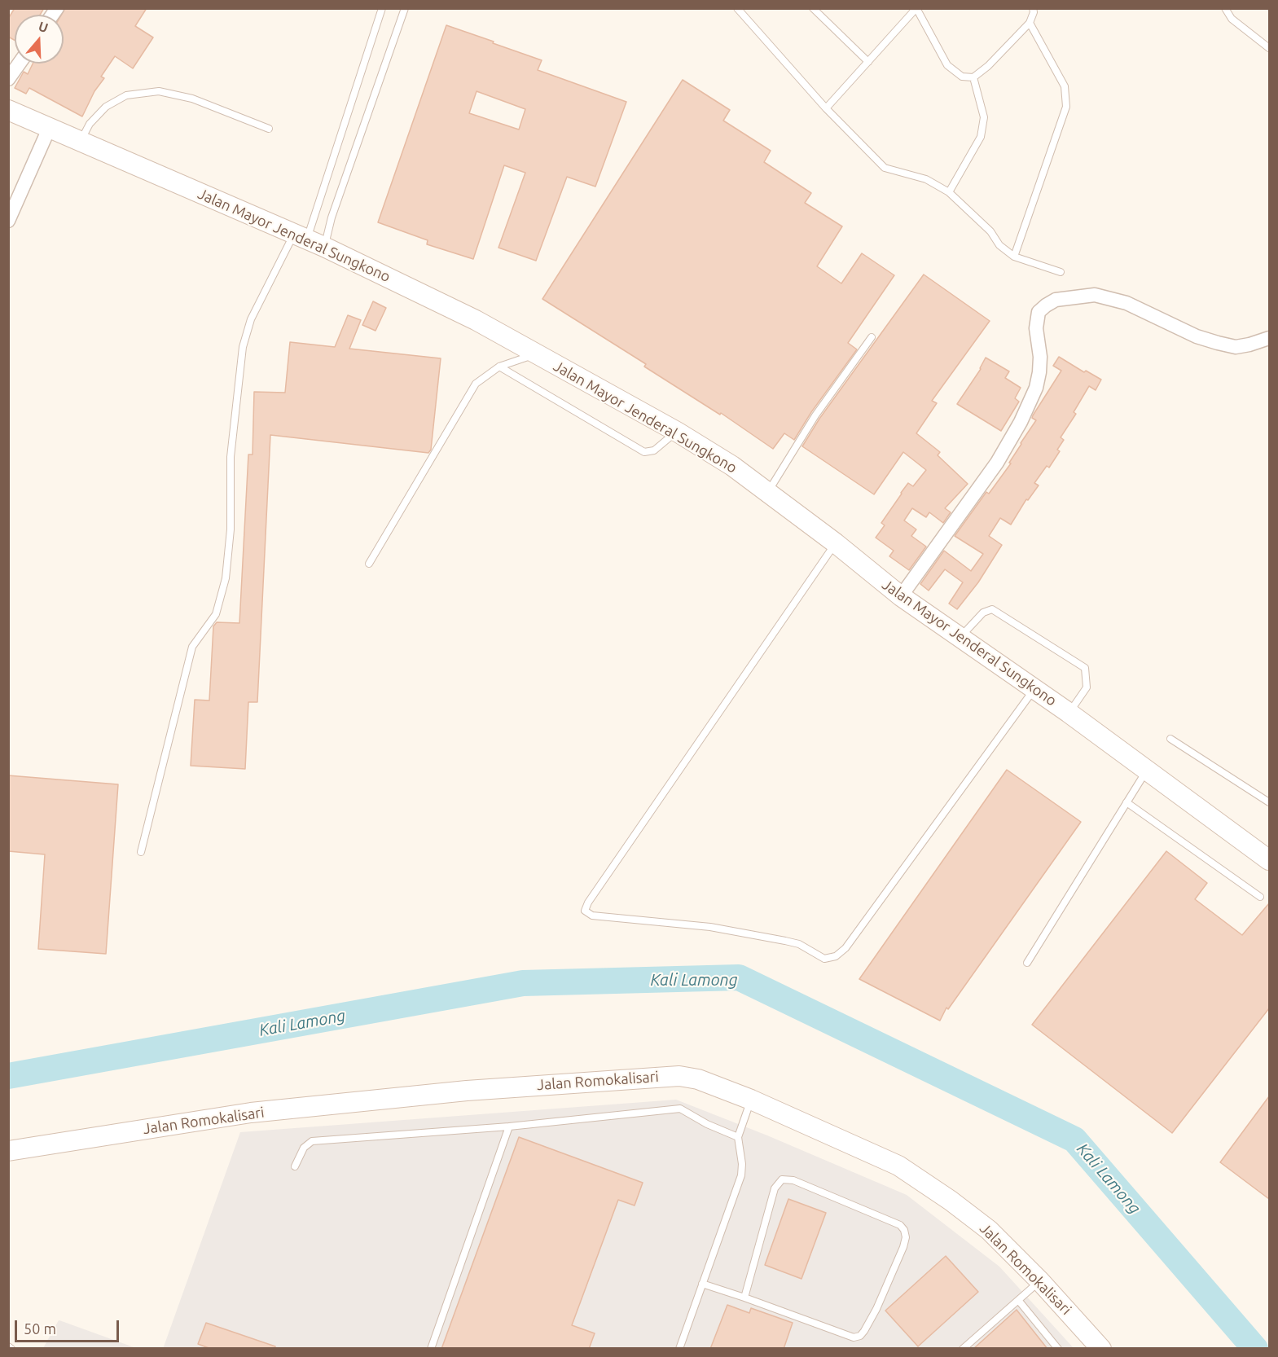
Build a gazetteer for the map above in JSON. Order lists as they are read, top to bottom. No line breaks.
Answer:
{"streets":{"main road":["Jalan Mayor Jenderal Sungkono","Jalan Romokalisari"]},"water":["Kali Lamong"],"scale_bar":"50 m","north":"top"}
